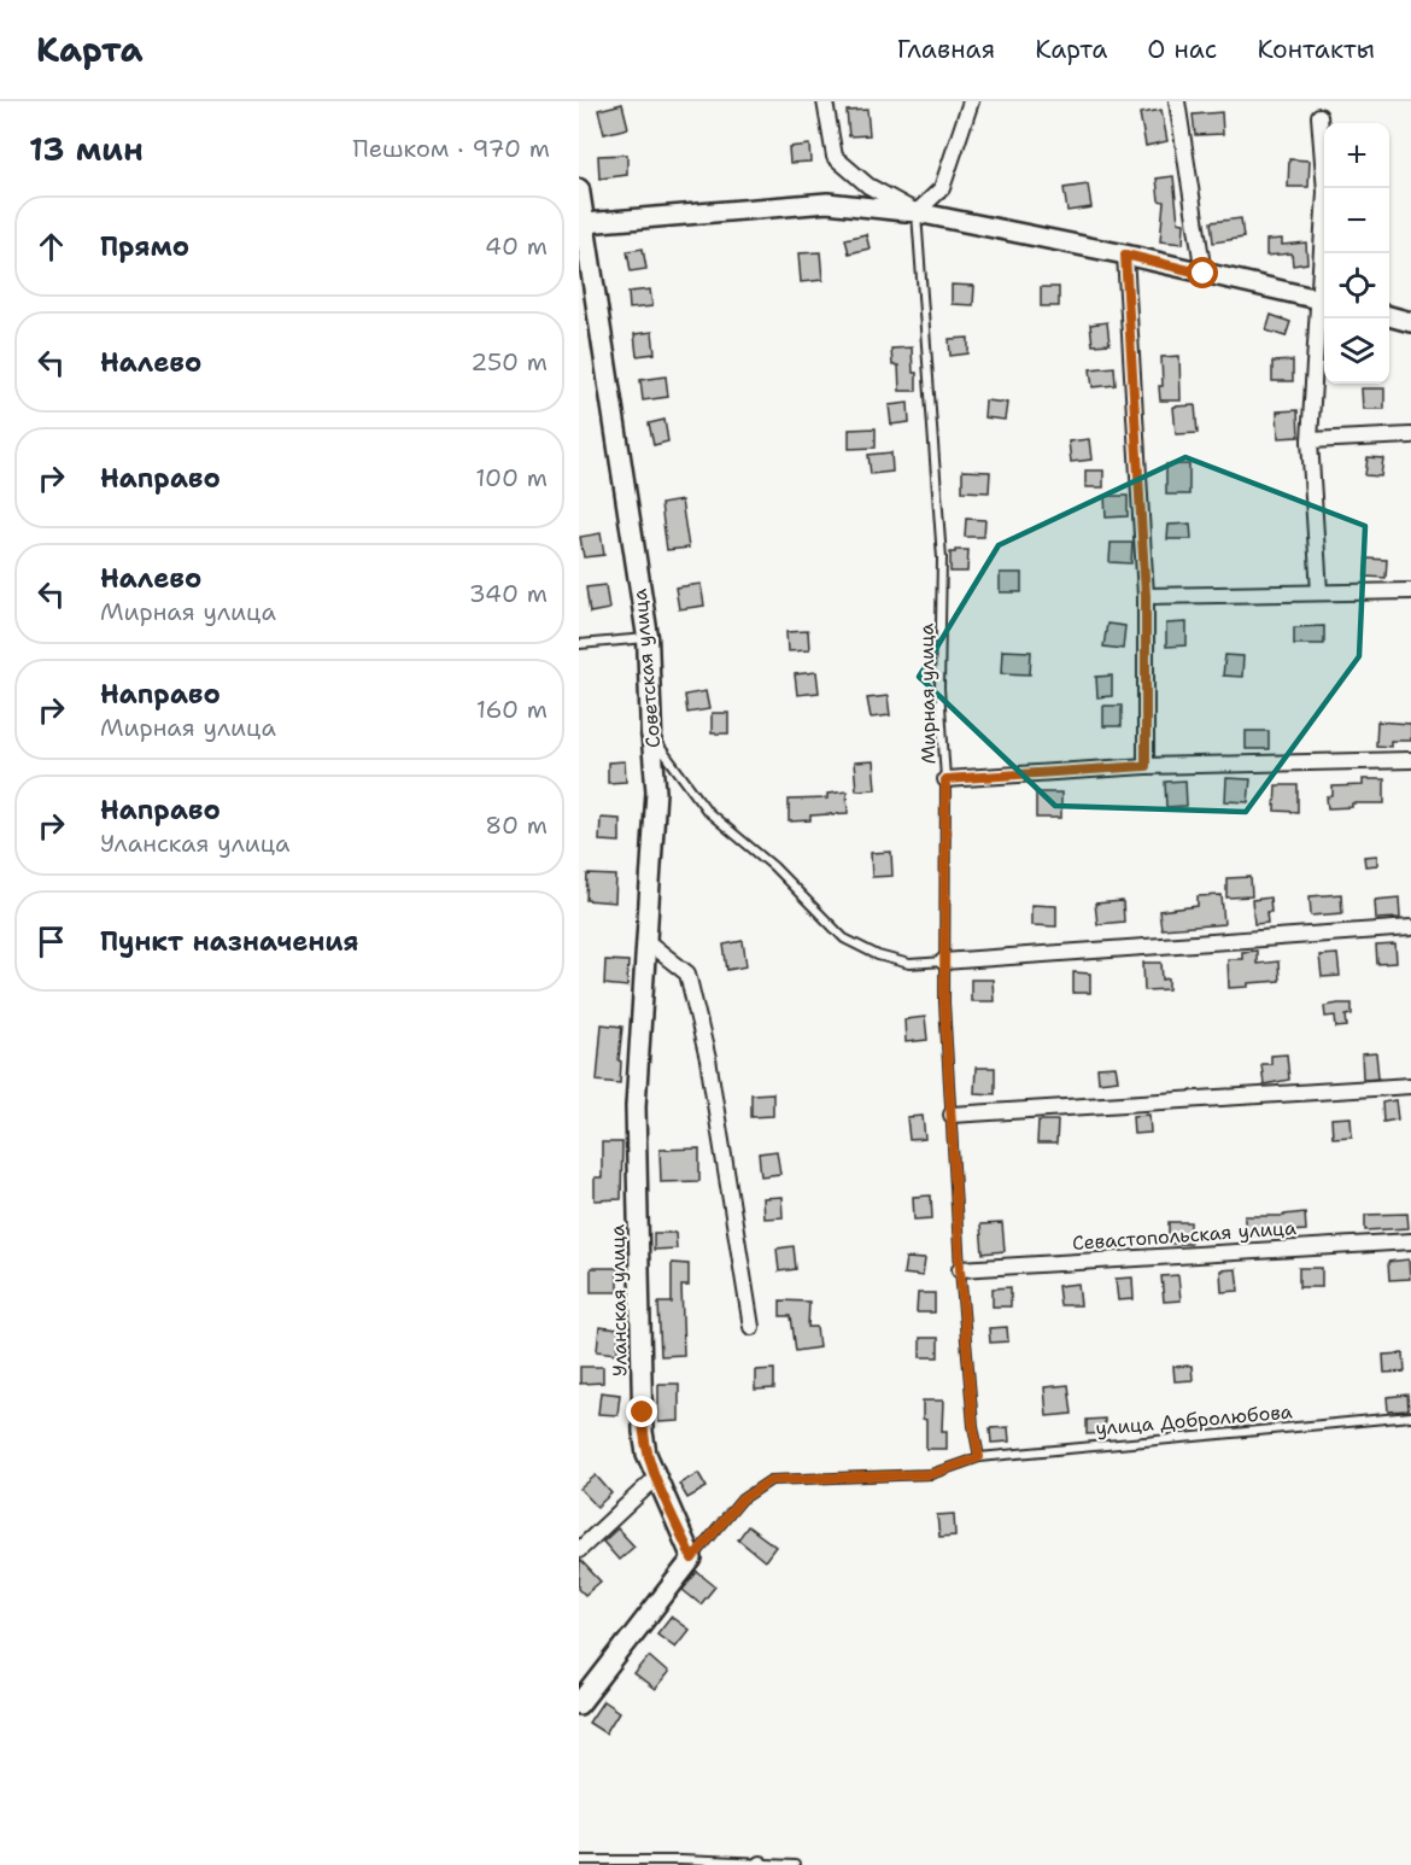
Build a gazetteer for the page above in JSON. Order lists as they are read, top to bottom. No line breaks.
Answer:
{"streets":{"main road":["Советская улица"],"street":["Севастопольская улица","Уланская улица"],"lane":["Мирная улица","улица Добролюбова"]},"crossings":[["Советская улица","Уланская улица"],["Мирная улица","Севастопольская улица"],["Мирная улица","улица Добролюбова"]],"page":{"header":"Карта","nav":["Главная","Карта","О нас","Контакты"],"heading":["13 мин","Пешком · 970 m"],"map_buttons":["+","−"],"list":[["Прямо","40 m"],["Налево","250 m"],["Направо","100 m"],["Налево","Мирная улица","340 m"],["Направо","Мирная улица","160 m"],["Направо","Уланская улица","80 m"],"Пункт назначения"]}}
